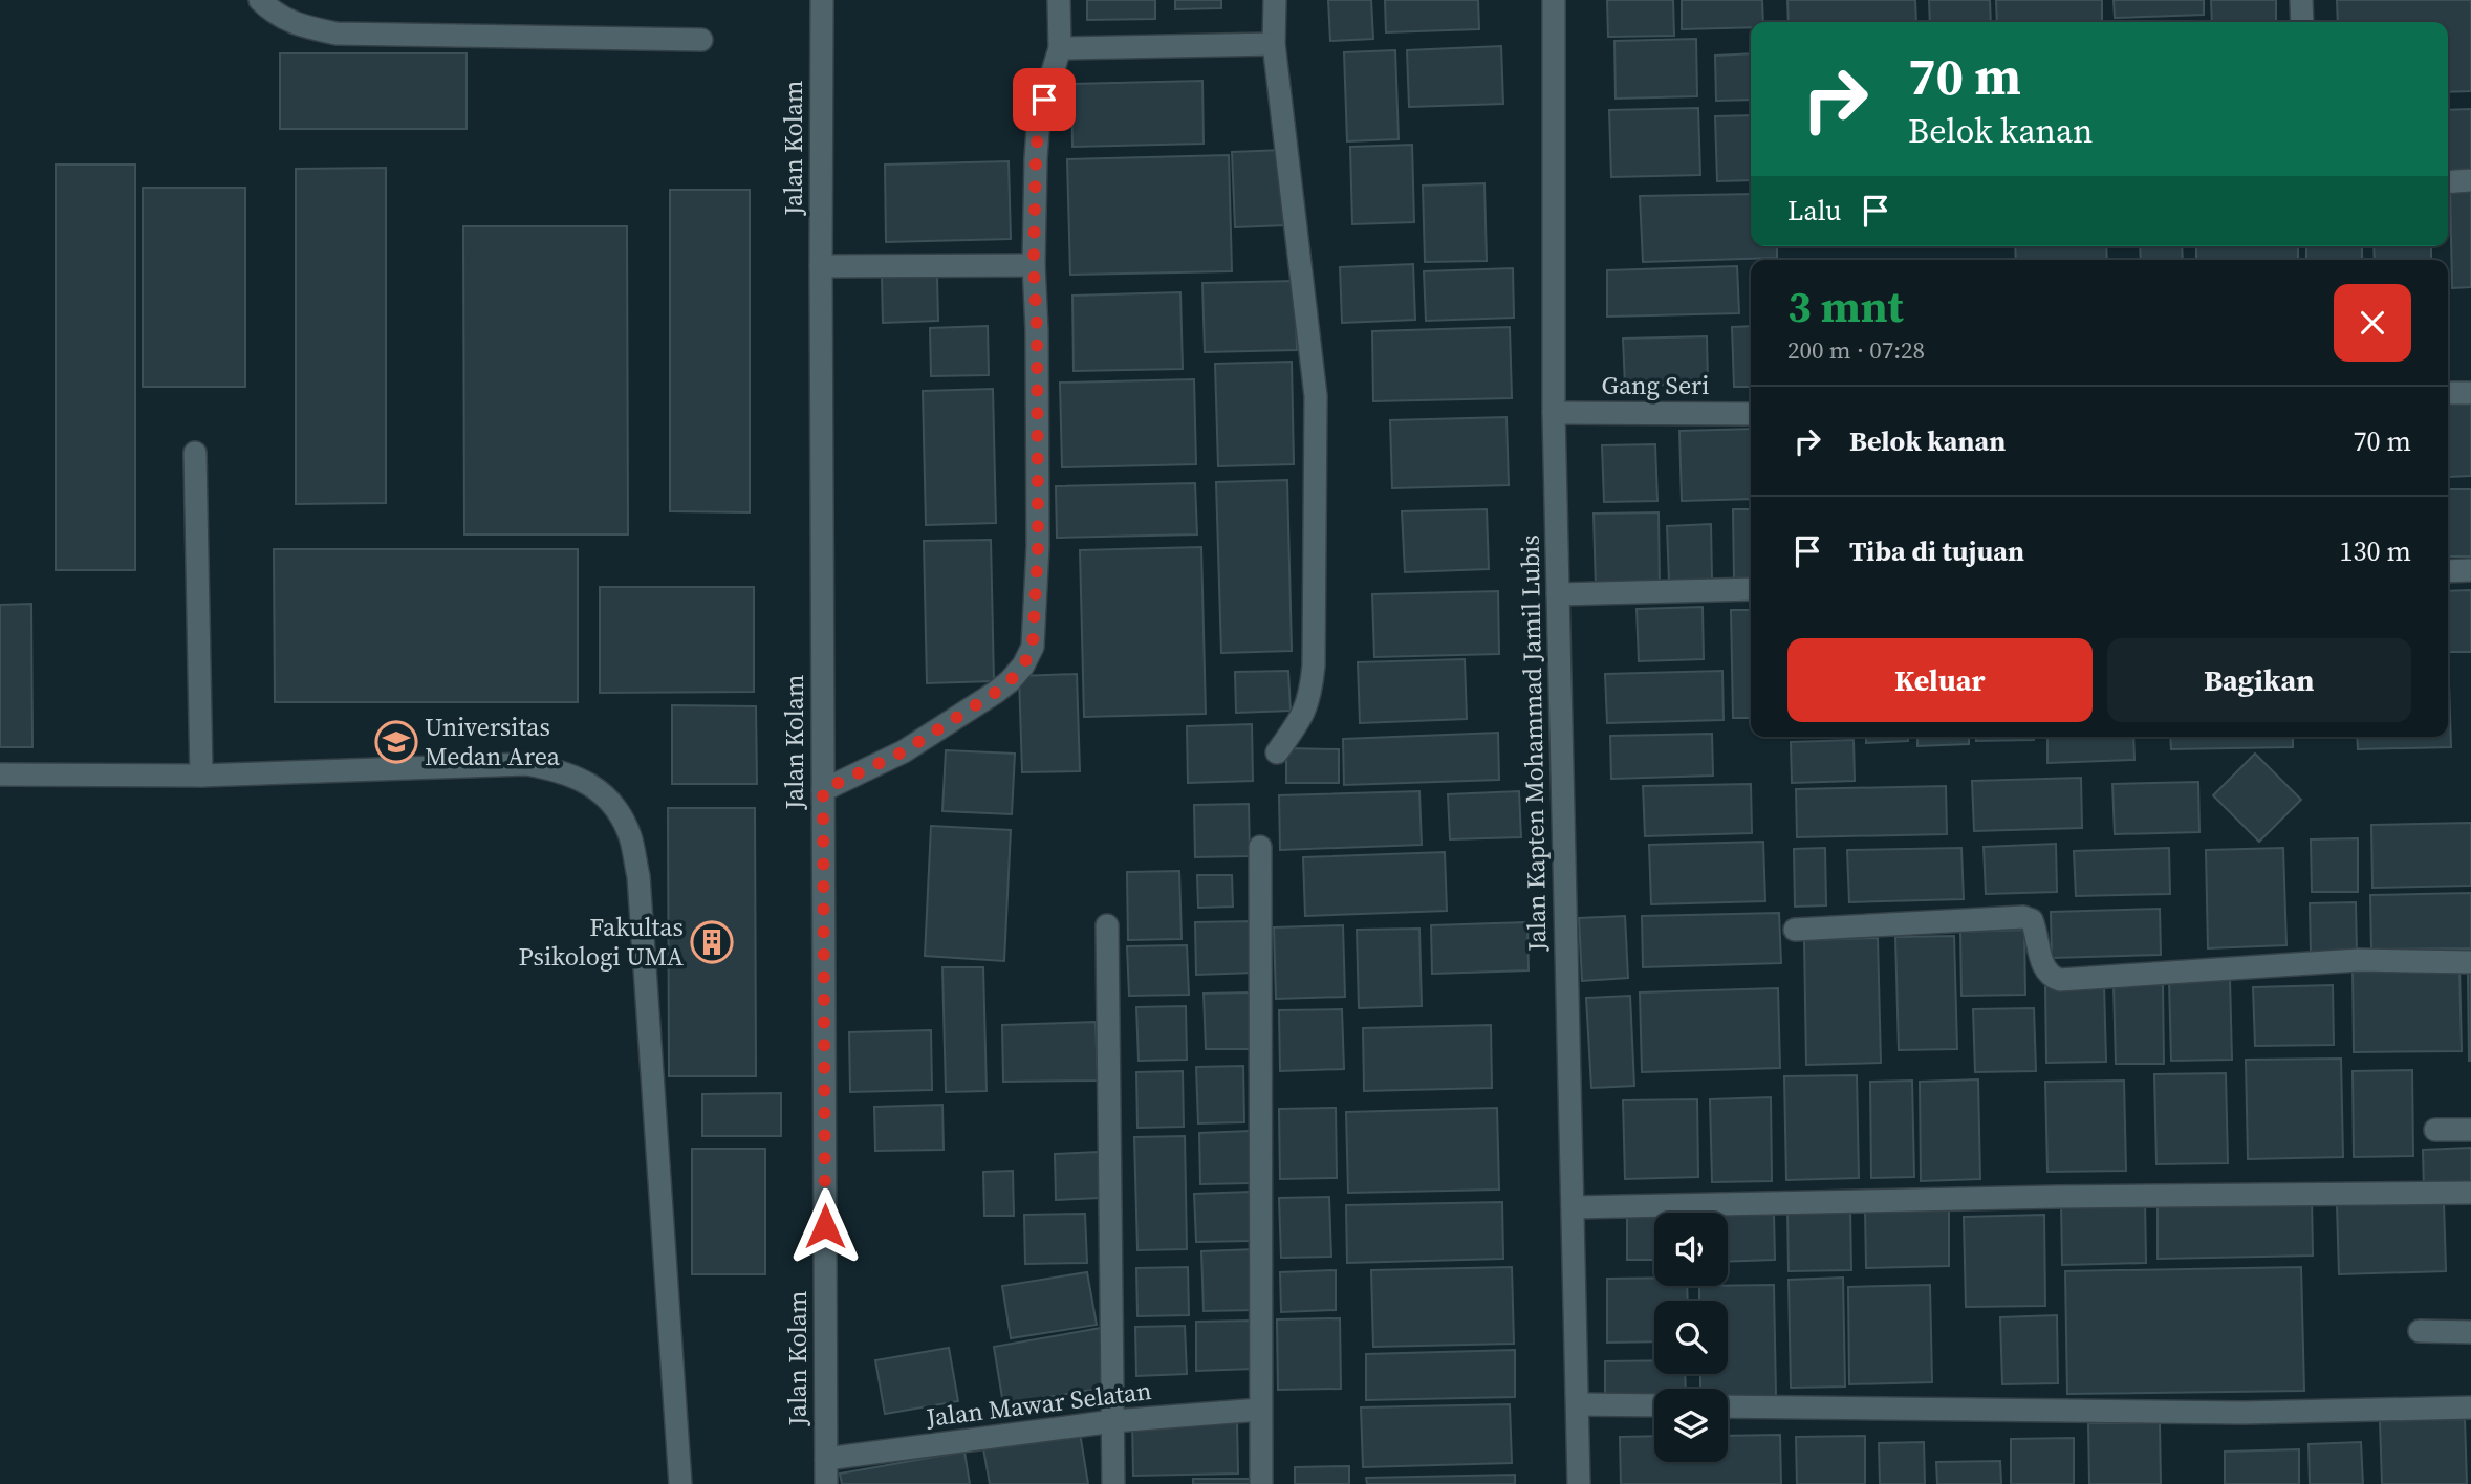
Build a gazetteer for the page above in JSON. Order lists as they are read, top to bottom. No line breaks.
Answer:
{"streets":{"street":["Jalan Kolam","Gang Seri","Jalan Kapten Mohammad Jamil Lubis","Jalan Mawar Selatan"]},"crossings":[["Jalan Kolam","Jalan Mawar Selatan"],["Gang Seri","Jalan Kapten Mohammad Jamil Lubis"]],"places":{"school or university":["Universitas Medan Area"],"building":["Fakultas Psikologi UMA"]},"page":{"turn":["70 m","Belok kanan"],"then":"Lalu","heading":["3 mnt","200 m · 07:28"],"list":[{"name":"Belok kanan","value":"70 m"},{"name":"Tiba di tujuan","value":"130 m"}],"buttons":["Keluar","Bagikan"]}}
